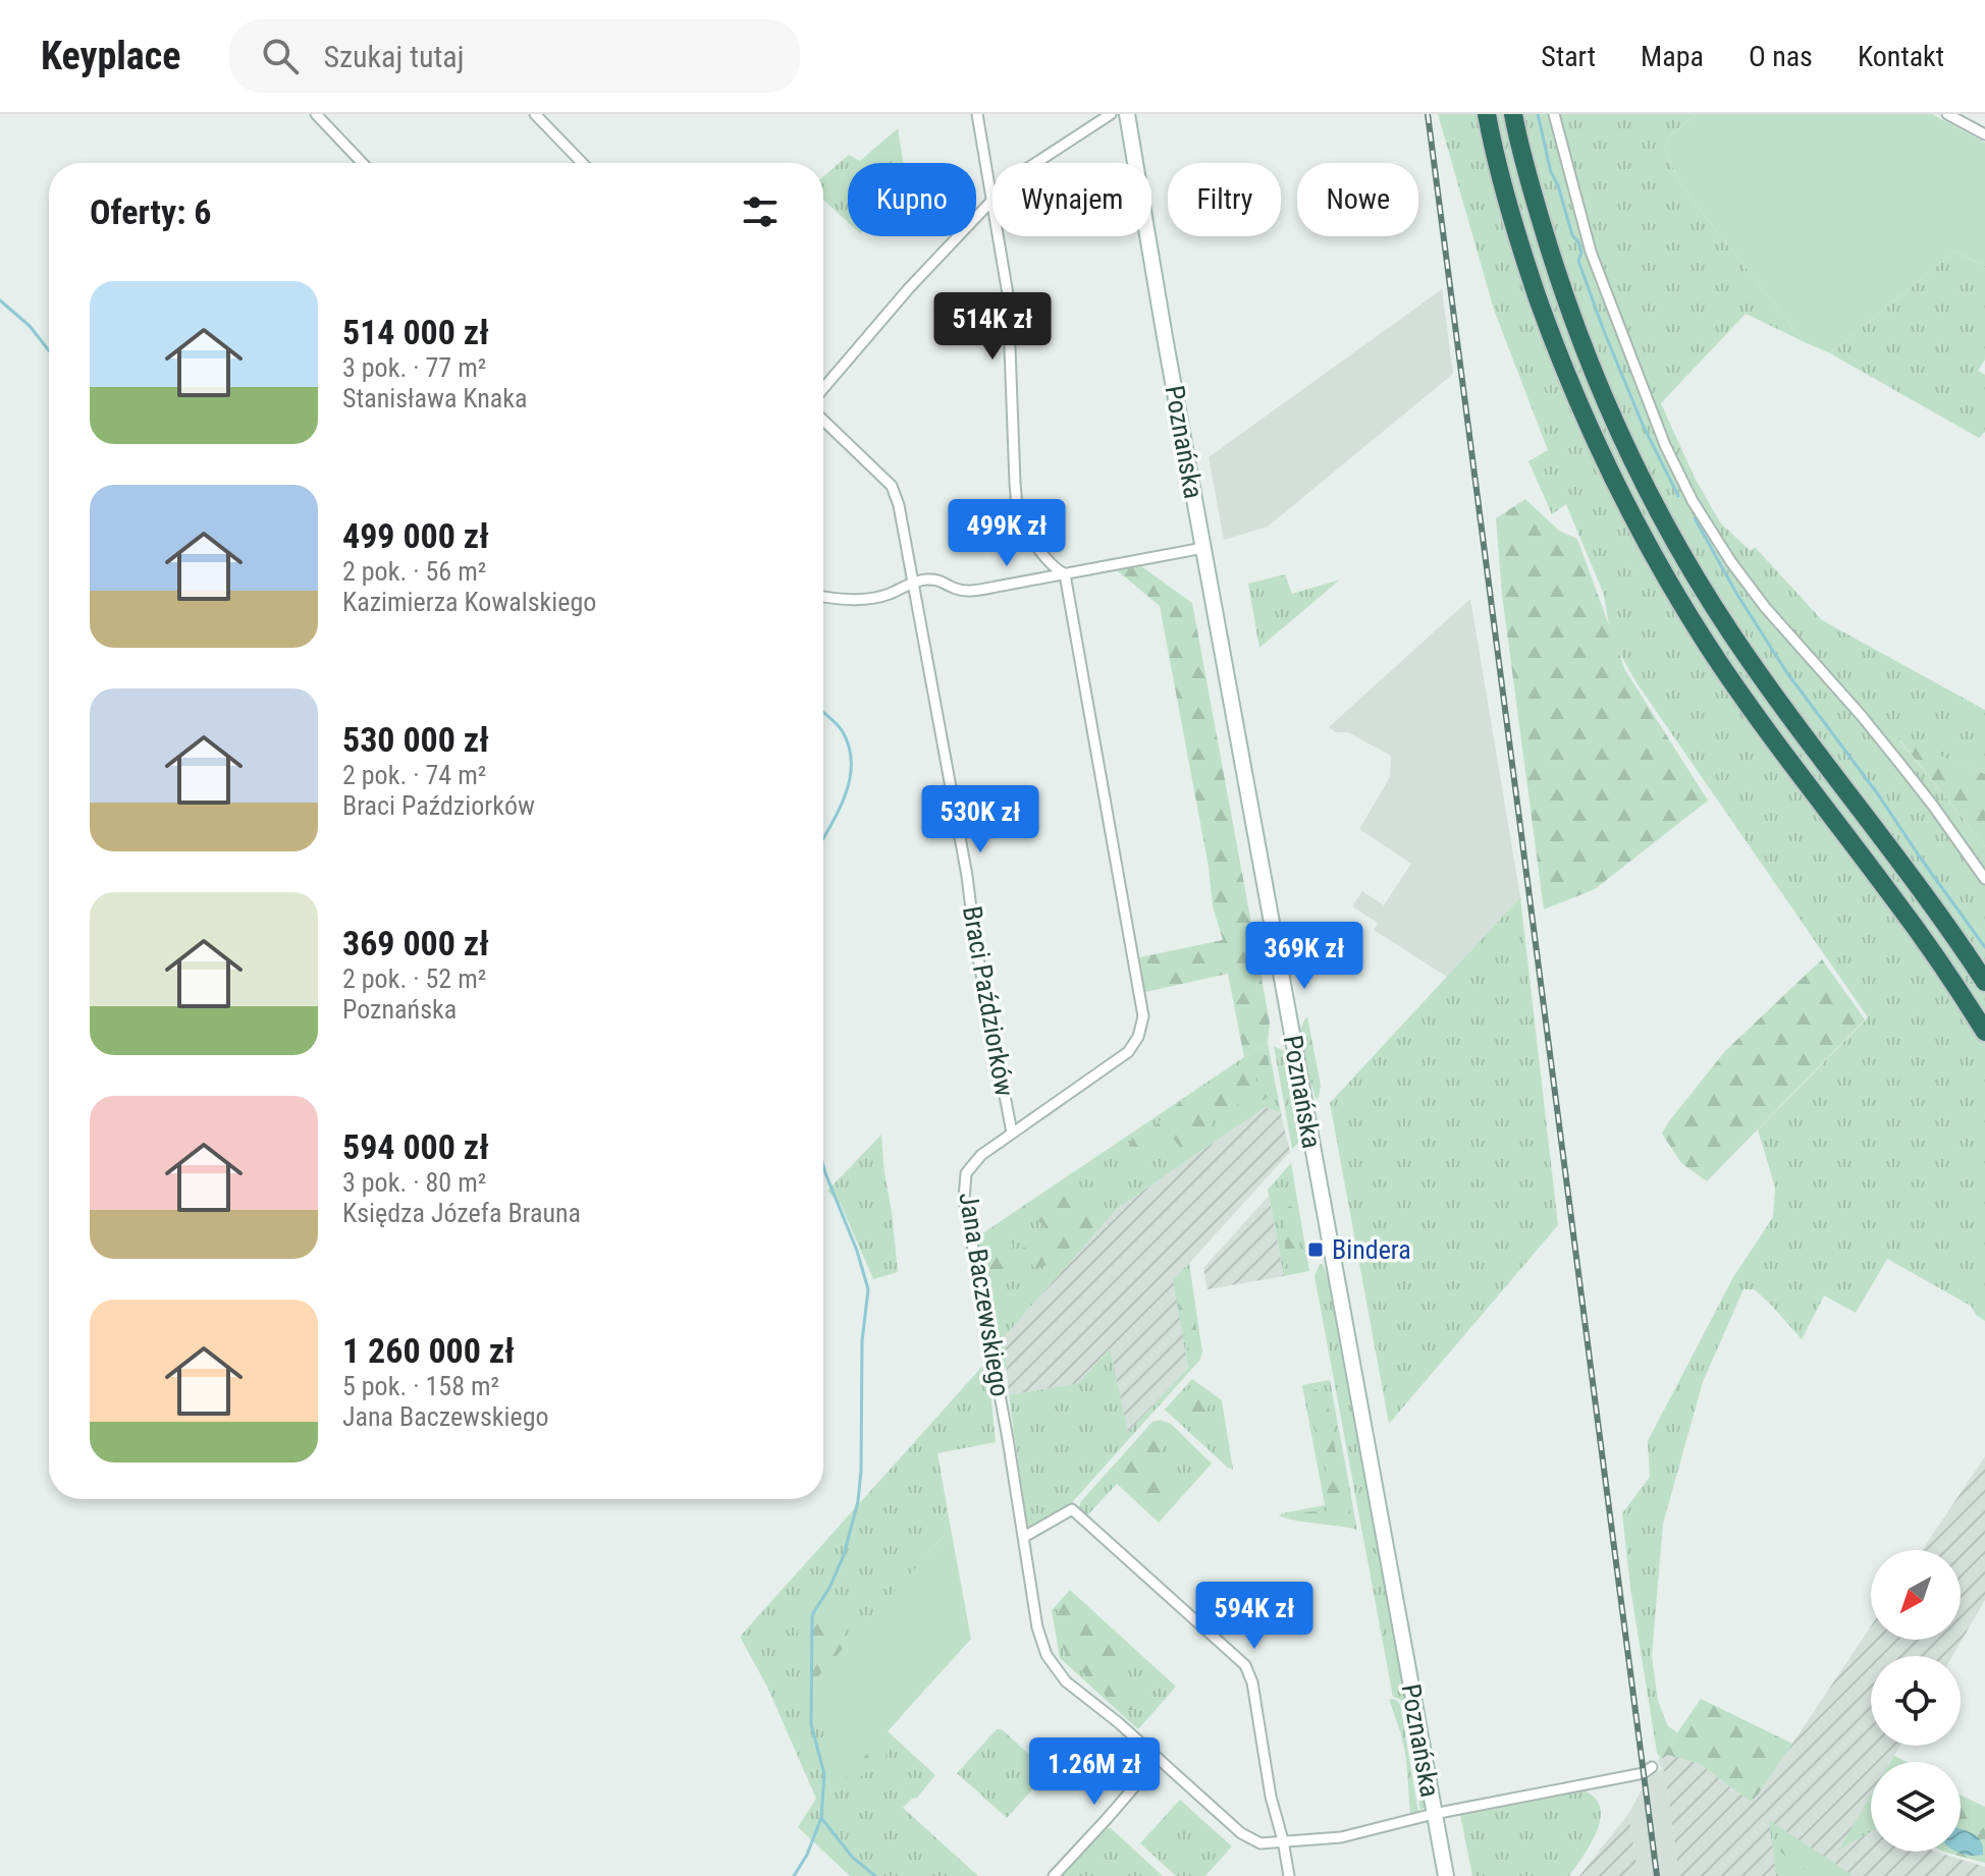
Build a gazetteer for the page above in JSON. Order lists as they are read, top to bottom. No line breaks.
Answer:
{"streets":{"main road":["Poznańska"],"street":["Braci Paździorków","Jana Baczewskiego"]},"crossings":[["Poznańska","Jana Baczewskiego"],["Braci Paździorków","Jana Baczewskiego"]],"places":{"transit":["Bindera"]},"north":"bottom left","page":{"header":"Keyplace","search":"Szukaj tutaj","nav":["Start","Mapa","O nas","Kontakt"],"chip":["Kupno","Wynajem","Filtry","Nowe"],"heading":"Oferty: 6","list":[{"name":"514 000 zł","note":"3 pok. · 77 m² · Stanisława Knaka"},{"name":"499 000 zł","note":"2 pok. · 56 m² · Kazimierza Kowalskiego"},{"name":"530 000 zł","note":"2 pok. · 74 m² · Braci Paździorków"},{"name":"369 000 zł","note":"2 pok. · 52 m² · Poznańska"},{"name":"594 000 zł","note":"3 pok. · 80 m² · Księdza Józefa Brauna"},{"name":"1 260 000 zł","note":"5 pok. · 158 m² · Jana Baczewskiego"}],"price":["514K zł","499K zł","530K zł","369K zł","594K zł","1.26M zł"]}}
